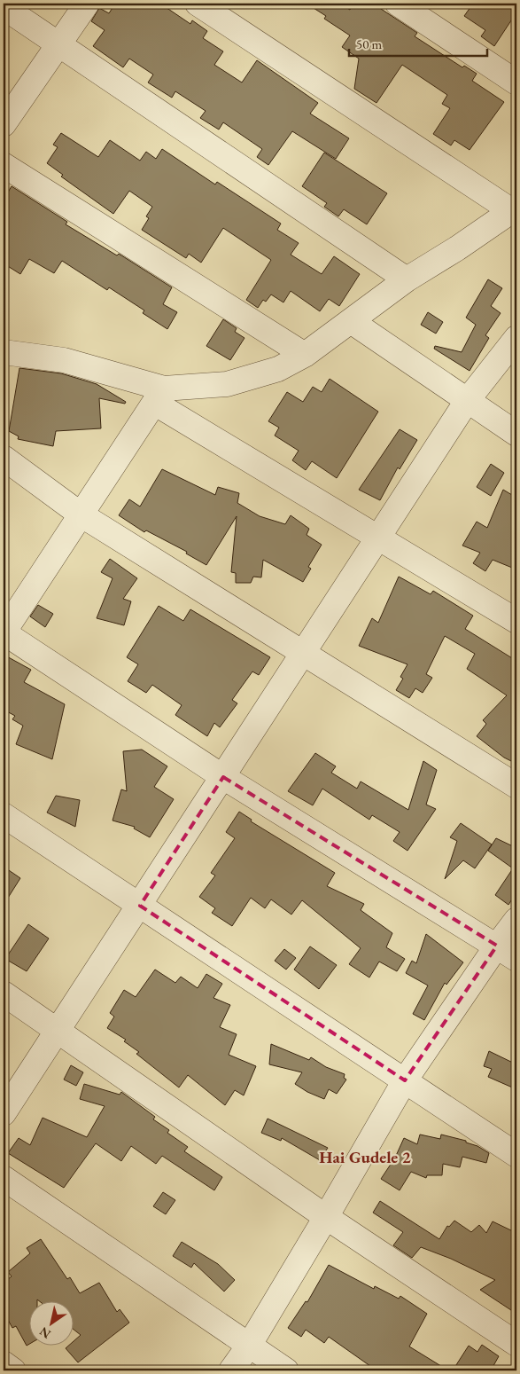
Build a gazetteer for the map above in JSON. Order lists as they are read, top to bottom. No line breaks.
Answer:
{"districts":["Hai Gudele 2"],"scale_bar":"50 m","north":"bottom left"}
